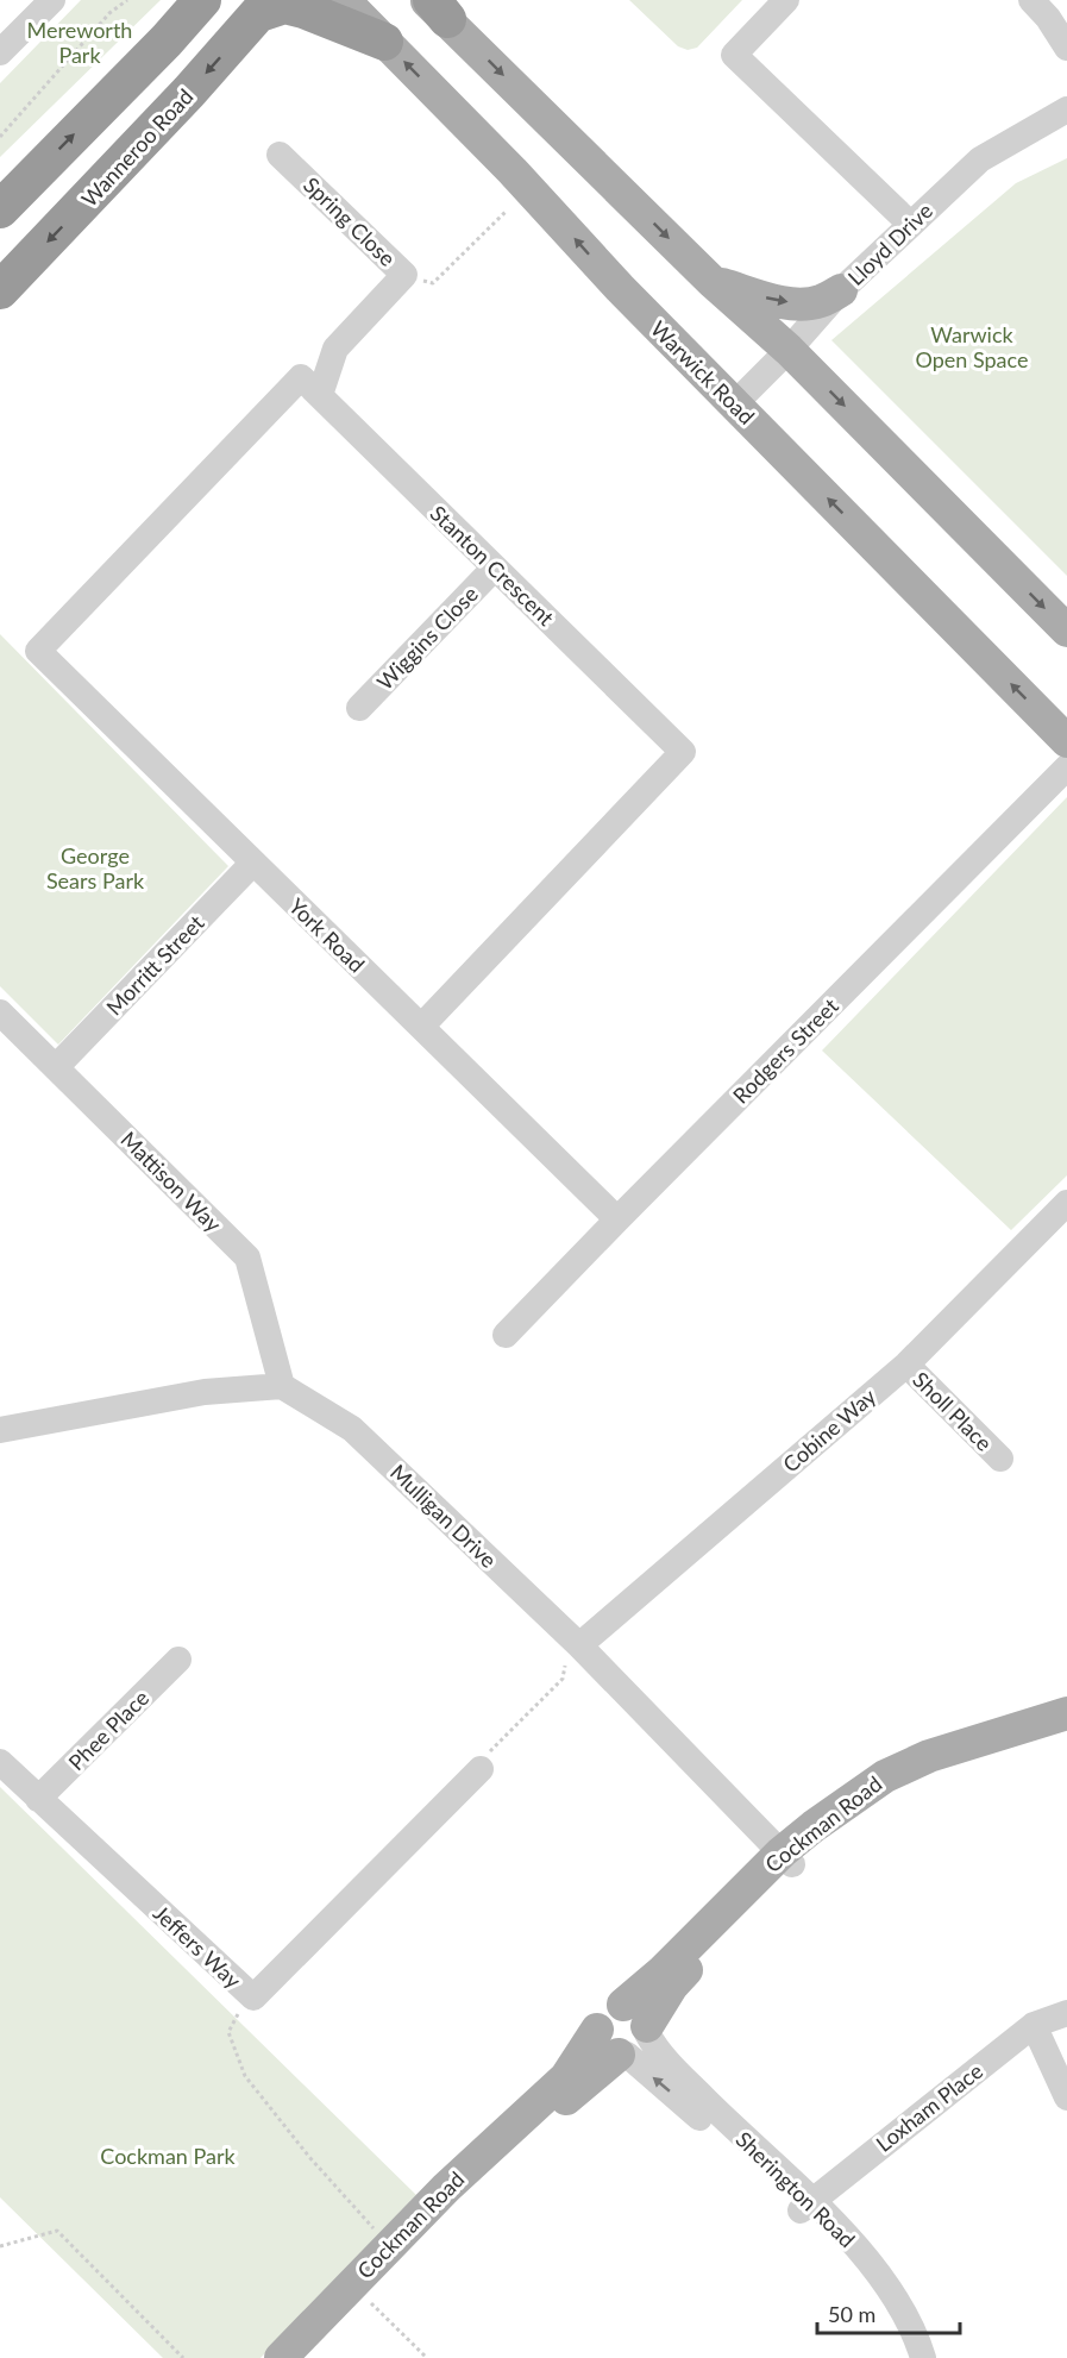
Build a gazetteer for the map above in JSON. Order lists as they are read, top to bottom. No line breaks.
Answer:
{"streets":{"highway":["Wanneroo Road"],"main road":["Warwick Road","Cockman Road"],"street":["Spring Close","Lloyd Drive","Stanton Crescent","Wiggins Close","York Road","Morritt Street","Rodgers Street","Mattison Way","Sholl Place","Cobine Way","Mulligan Drive","Phee Place","Jeffers Way","Loxham Place","Sherington Road"]},"crossings":[["Spring Close","Stanton Crescent"],["Lloyd Drive","Warwick Road"],["Stanton Crescent","Wiggins Close"],["Stanton Crescent","York Road"],["York Road","Morritt Street"],["York Road","Rodgers Street"],["Morritt Street","Mattison Way"],["Mattison Way","Mulligan Drive"],["Sholl Place","Cobine Way"],["Cobine Way","Mulligan Drive"],["Mulligan Drive","Cockman Road"],["Phee Place","Jeffers Way"],["Cockman Road","Sherington Road"],["Loxham Place","Sherington Road"]],"parks":["Mereworth Park","Warwick Open Space","George Sears Park","Cockman Park"],"scale_bar":"50 m"}
